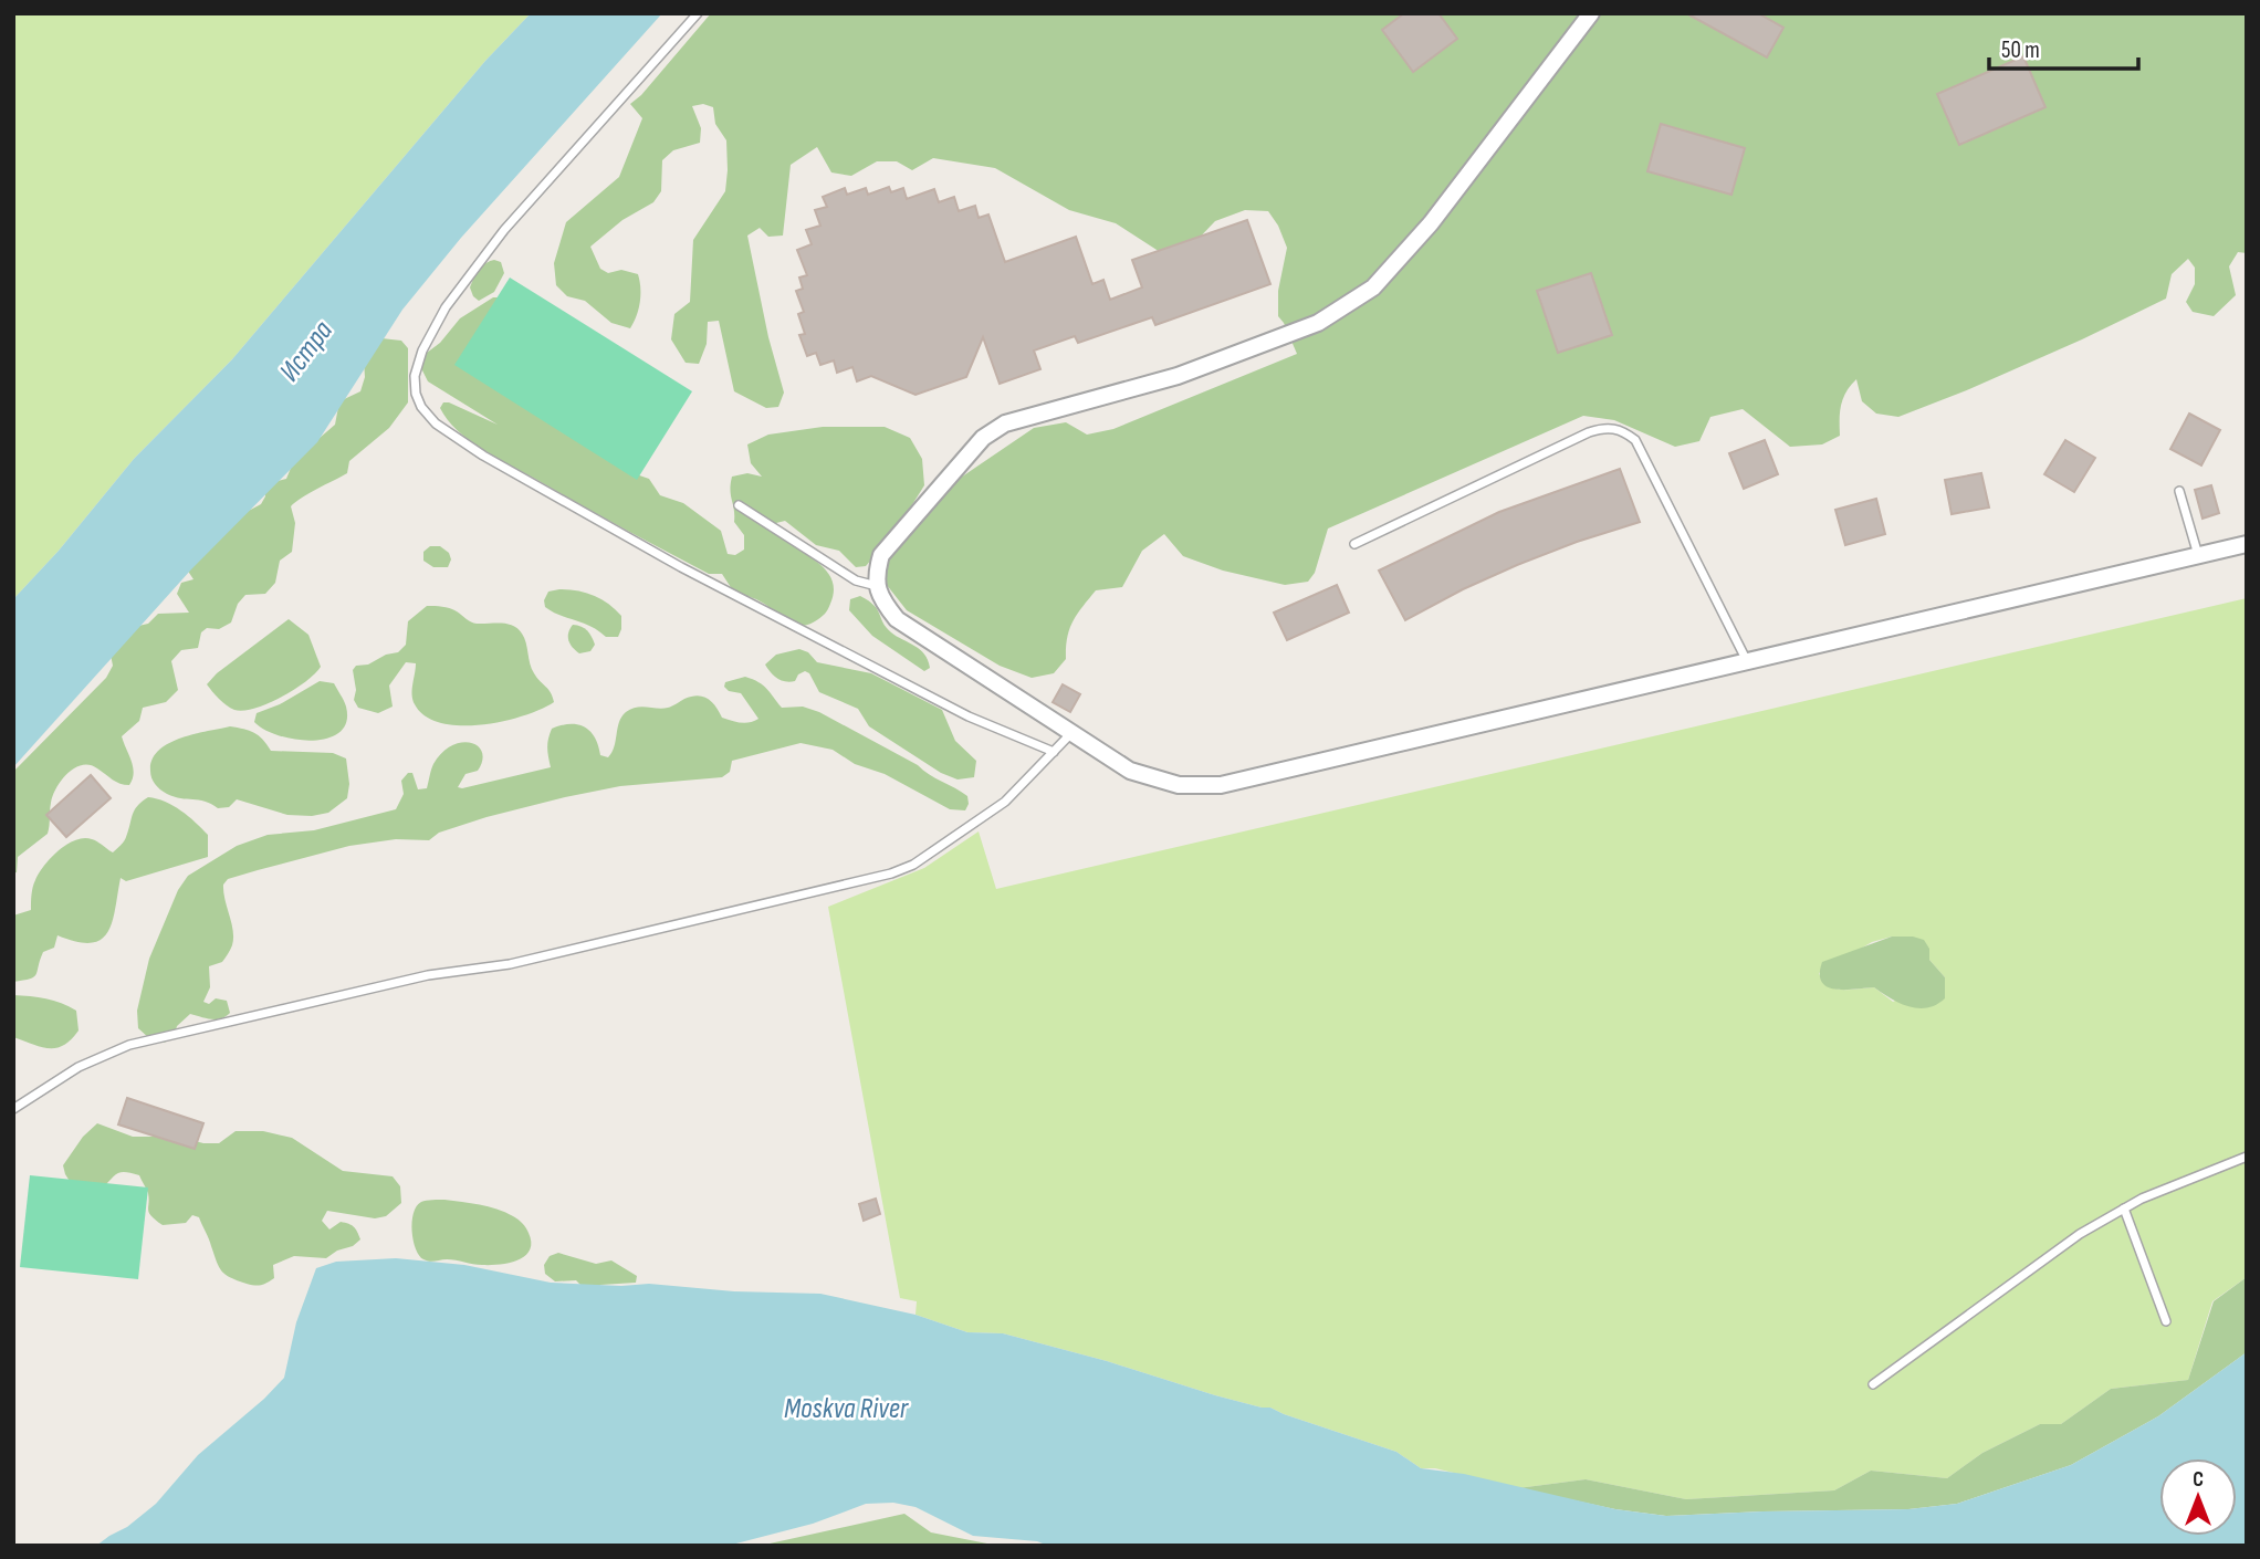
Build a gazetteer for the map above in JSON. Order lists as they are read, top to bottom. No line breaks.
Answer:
{"water":["Истра","Moskva River"],"scale_bar":"50 m","north":"top"}
